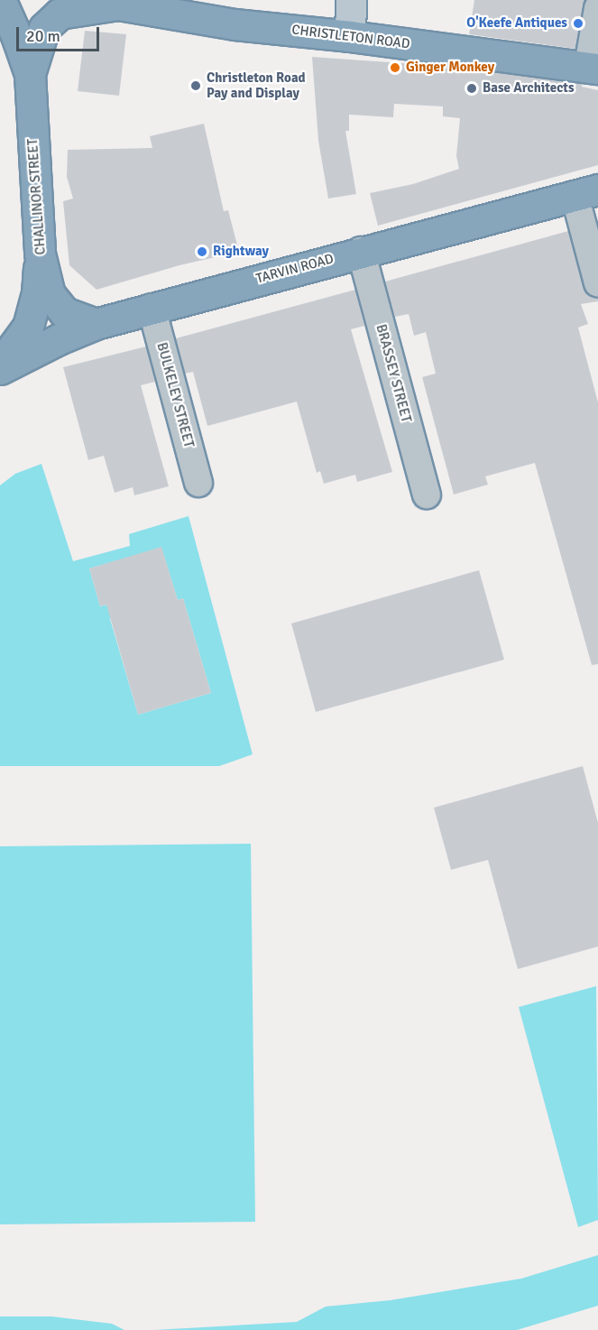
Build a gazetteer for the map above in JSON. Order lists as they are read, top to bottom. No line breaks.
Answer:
{"streets":{"highway":["CHRISTLETON ROAD","CHALLINOR STREET","TARVIN ROAD"],"street":["BRASSEY STREET","BULKELEY STREET"]},"crossings":[["CHRISTLETON ROAD","CHALLINOR STREET"],["CHALLINOR STREET","TARVIN ROAD"],["TARVIN ROAD","BRASSEY STREET"],["TARVIN ROAD","BULKELEY STREET"]],"places":["O'Keefe Antiques","Ginger Monkey","Christleton Road Pay and Display","Base Architects","Rightway"],"scale_bar":"20 m"}
